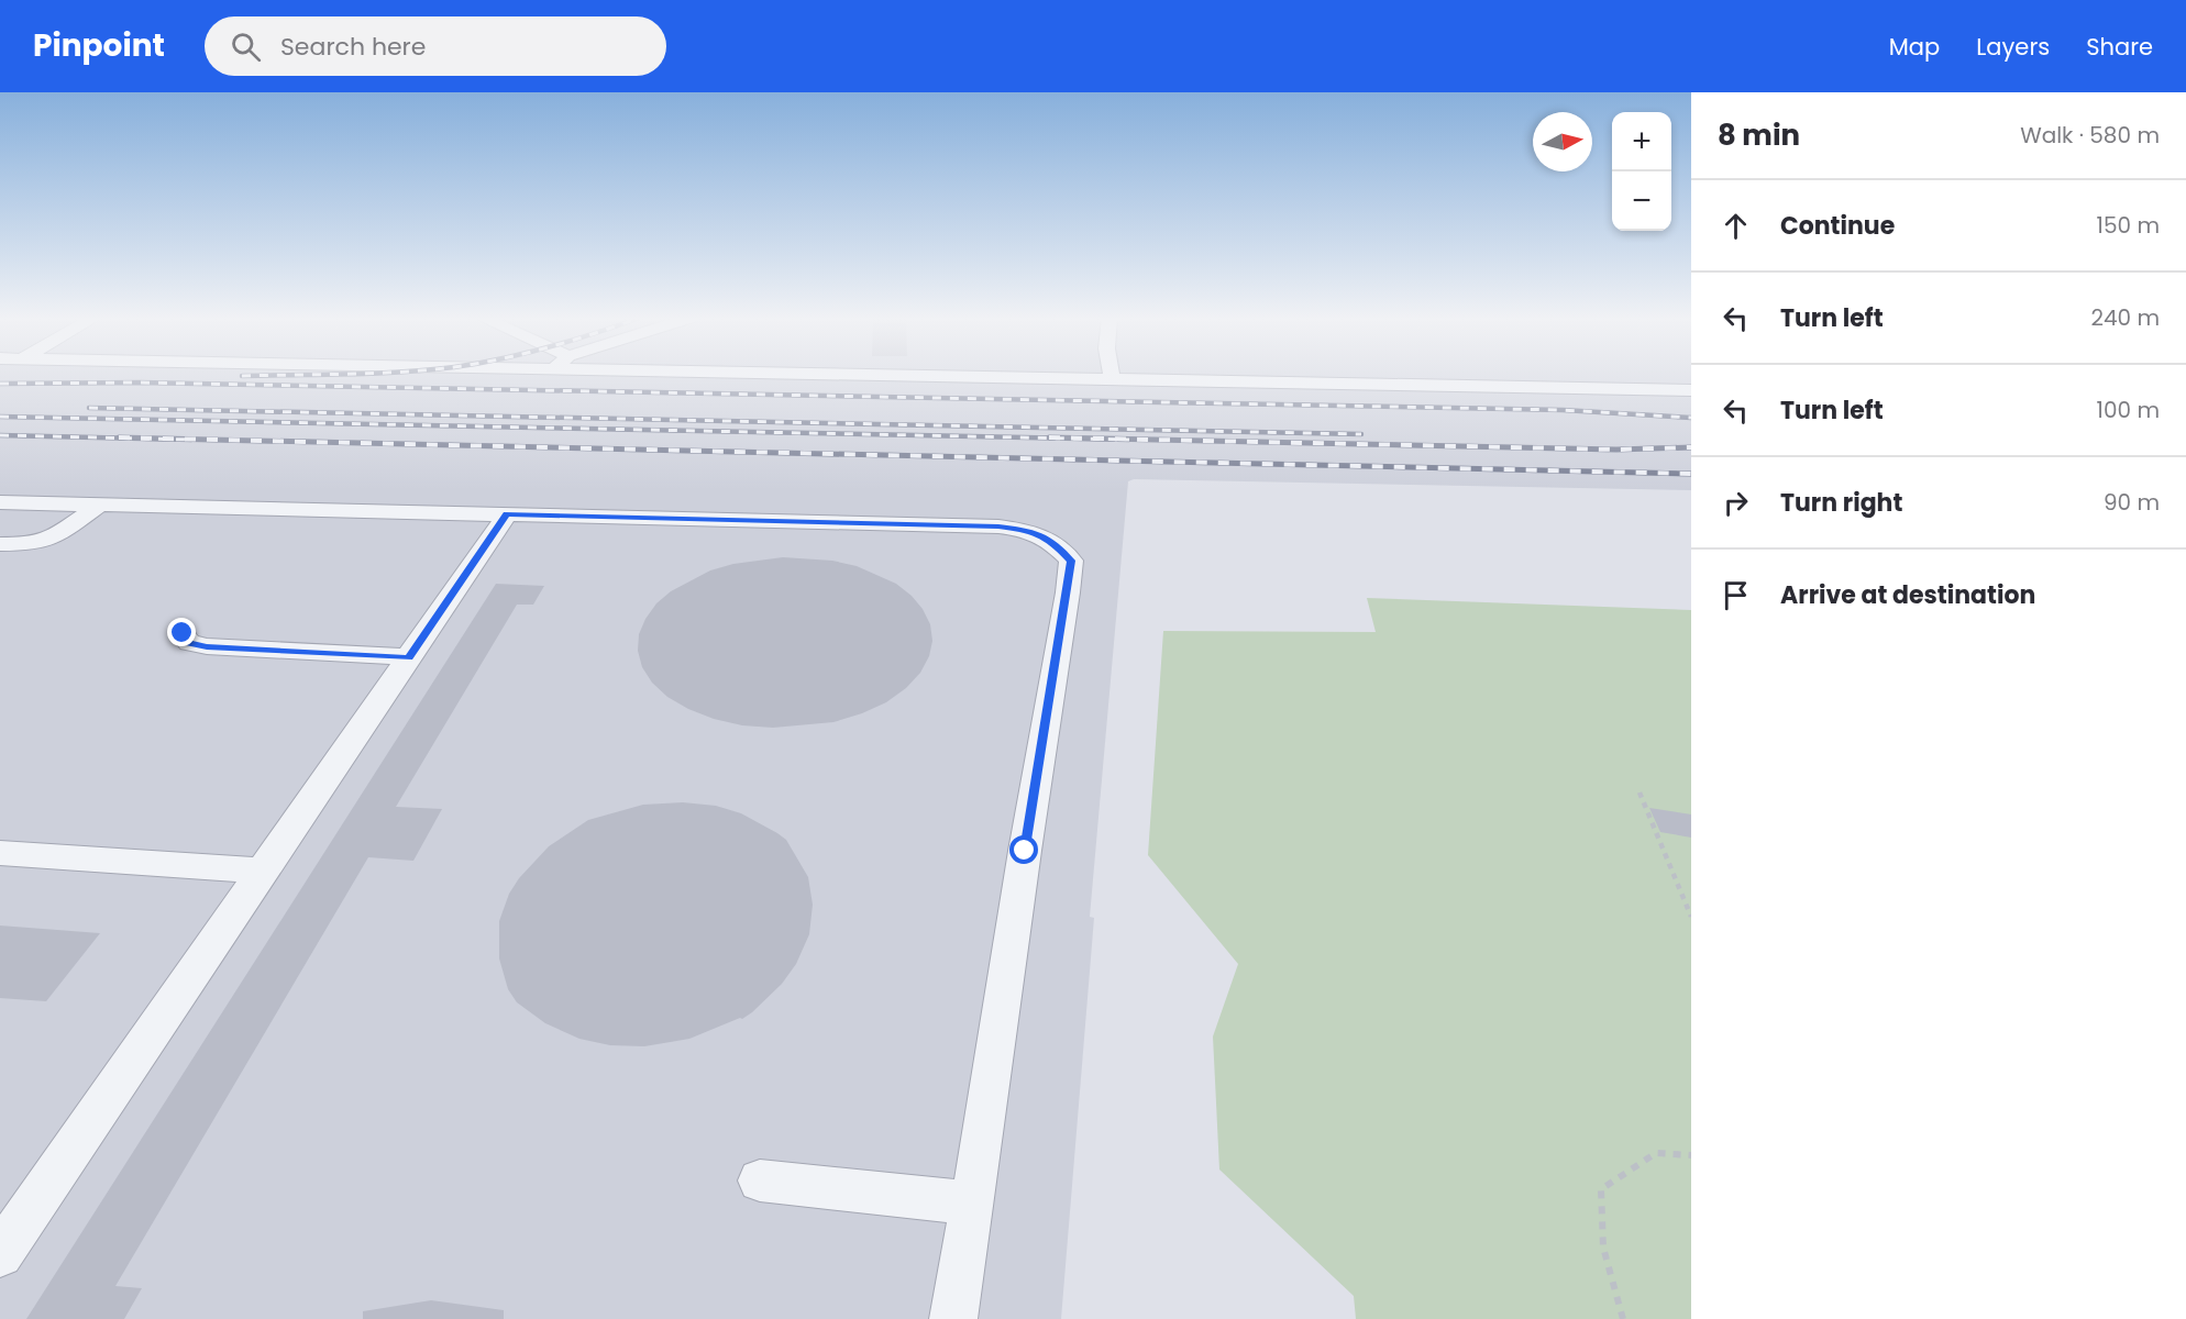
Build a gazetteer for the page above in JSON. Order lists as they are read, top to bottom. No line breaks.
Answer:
{"north":"right","page":{"header":"Pinpoint","search":"Search here","nav":["Map","Layers","Share"],"heading":["8 min","Walk · 580 m"],"map_buttons":["+","−"],"list":[["Continue","150 m"],["Turn left","240 m"],["Turn left","100 m"],["Turn right","90 m"],"Arrive at destination"]}}
